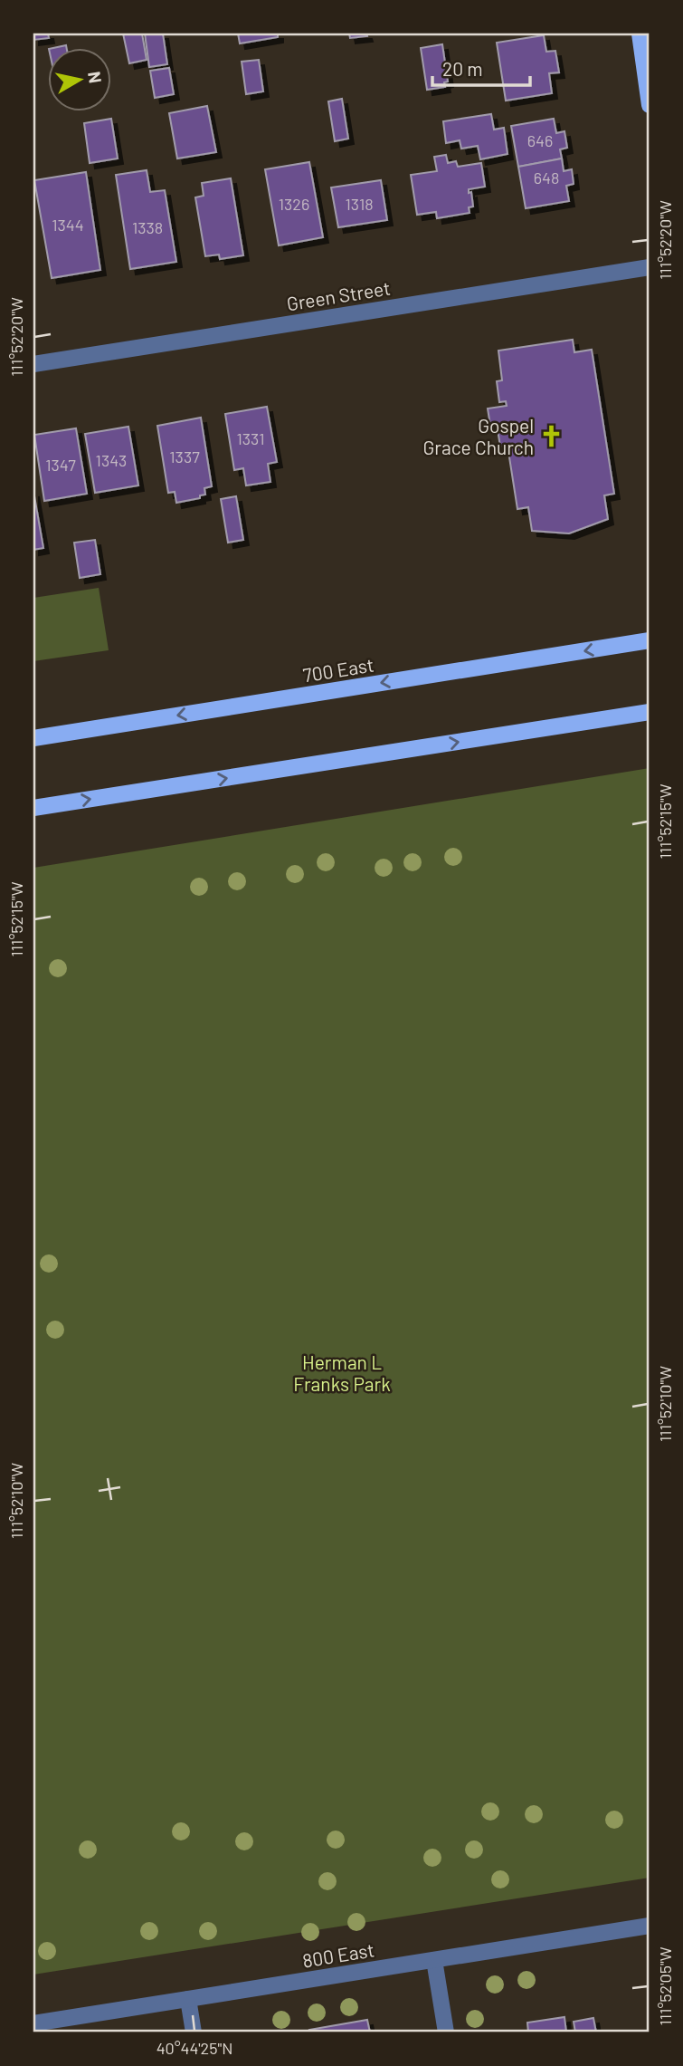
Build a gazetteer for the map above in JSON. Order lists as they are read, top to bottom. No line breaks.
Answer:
{"streets":{"main road":["700 East"],"street":["Green Street","800 East"]},"parks":["Herman L Franks Park"],"places":{"church":["Gospel Grace Church"]},"house_numbers":["646","648","1326","1318","1344","1338","1331","1337","1343","1347"],"scale_bar":"20 m","north":"right","coordinates":["111°52'20\"W","111°52'15\"W","111°52'10\"W","111°52'05\"W","40°44'25\"N"]}
